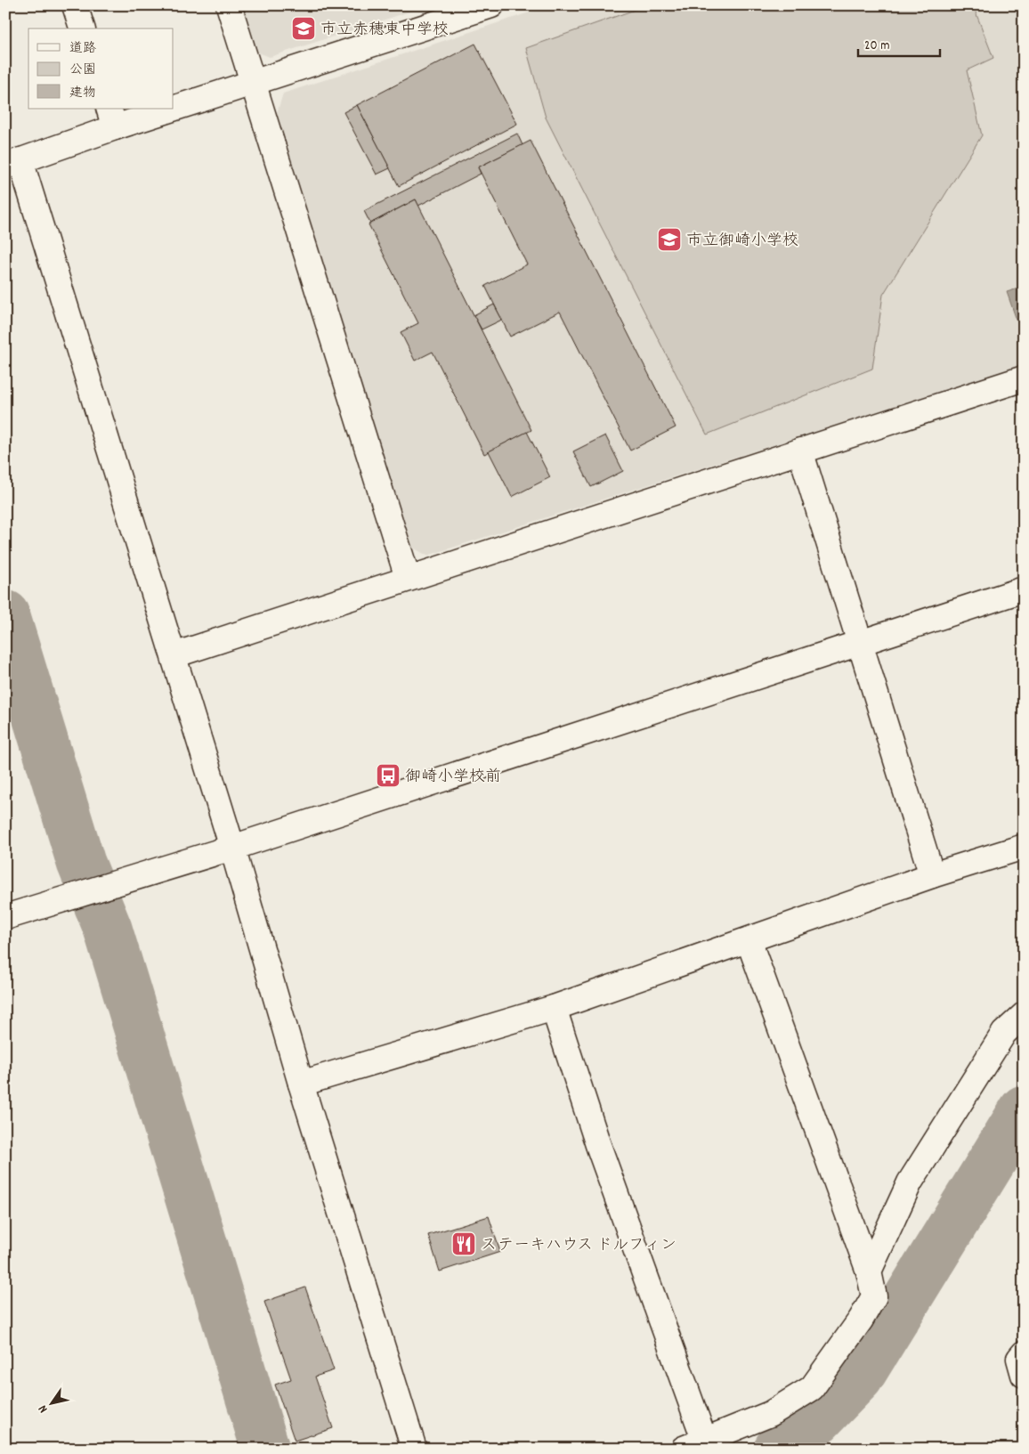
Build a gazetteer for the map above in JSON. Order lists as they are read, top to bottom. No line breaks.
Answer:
{"places":{"school or university":["市立赤穂東中学校","市立御崎小学校"],"bus stop":["御崎小学校前"],"restaurant":["ステーキハウス ドルフィン"]},"legend":["道路","公園","建物"],"scale_bar":"20 m","north":"bottom left"}
